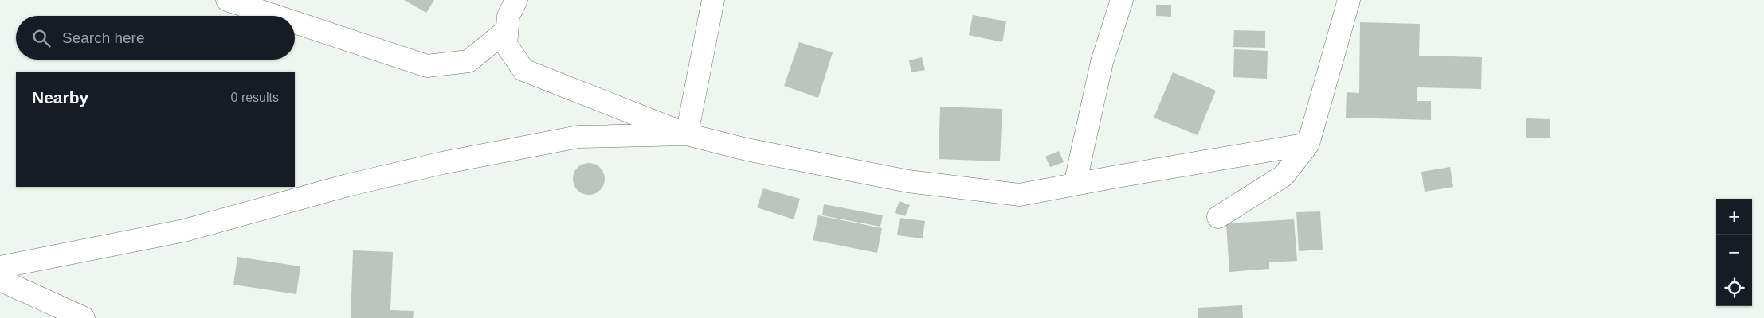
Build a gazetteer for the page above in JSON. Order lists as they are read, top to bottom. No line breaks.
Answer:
{"page":{"search":"Search here","heading":["Nearby","0 results"],"map_buttons":["+","−"]}}
